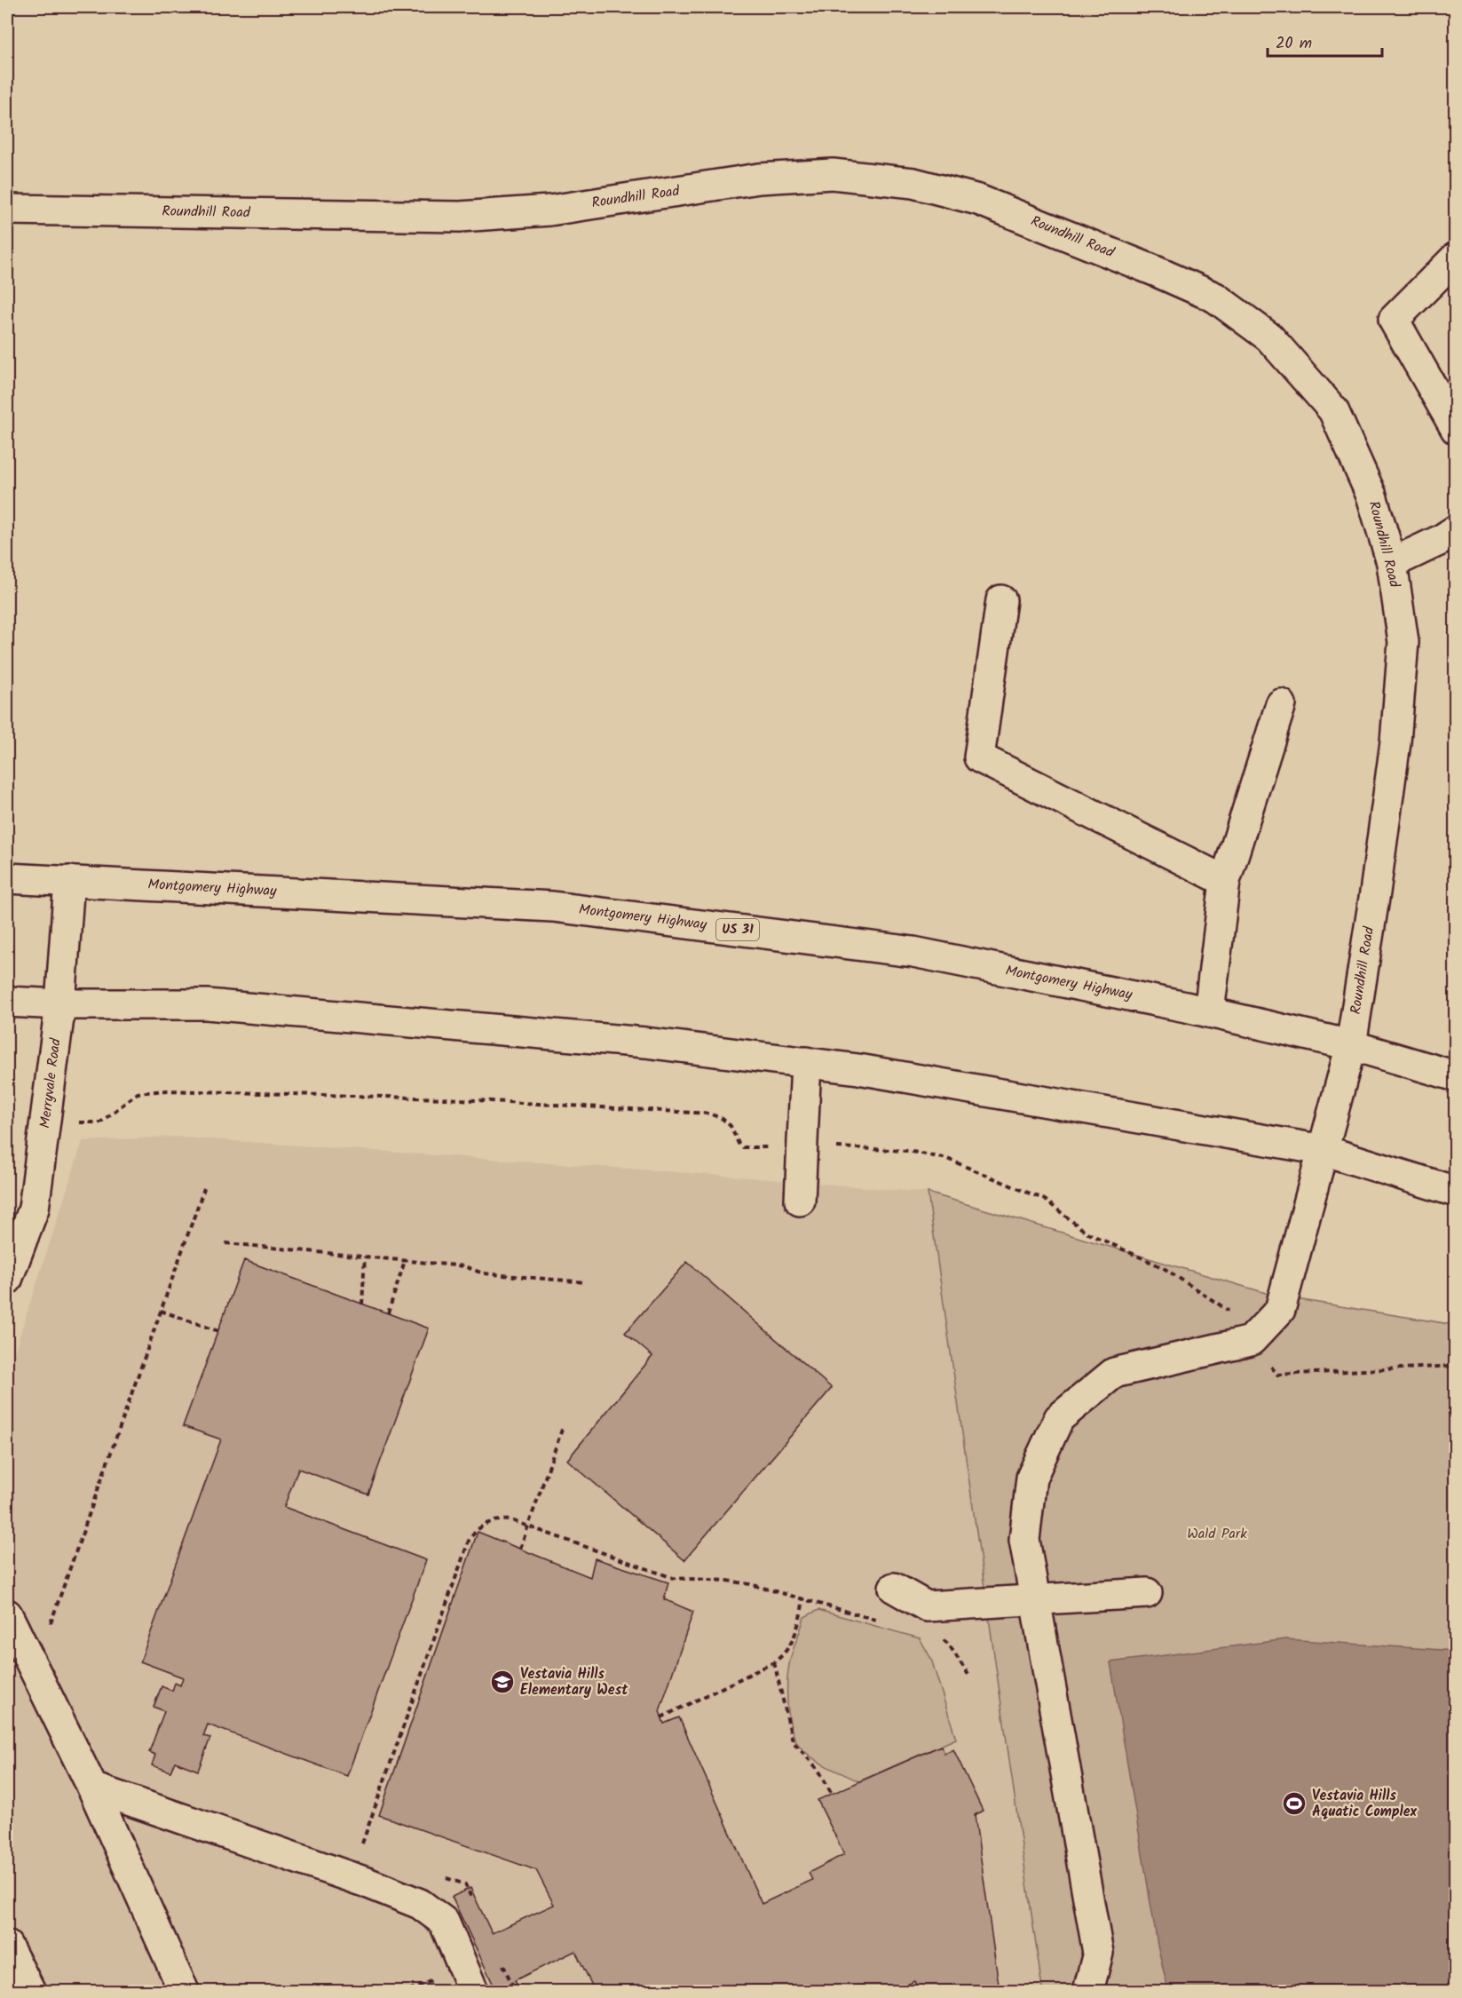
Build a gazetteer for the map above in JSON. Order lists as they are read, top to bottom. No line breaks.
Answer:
{"streets":{"main road":["Roundhill Road","Montgomery Highway","US 31","Merryvale Road"]},"crossings":[["Roundhill Road","Montgomery Highway"],["Montgomery Highway","Merryvale Road"]],"parks":["Wald Park"],"places":{"school or university":["Vestavia Hills Elementary West"],"sports":["Vestavia Hills Aquatic Complex"]},"scale_bar":"20 m"}
